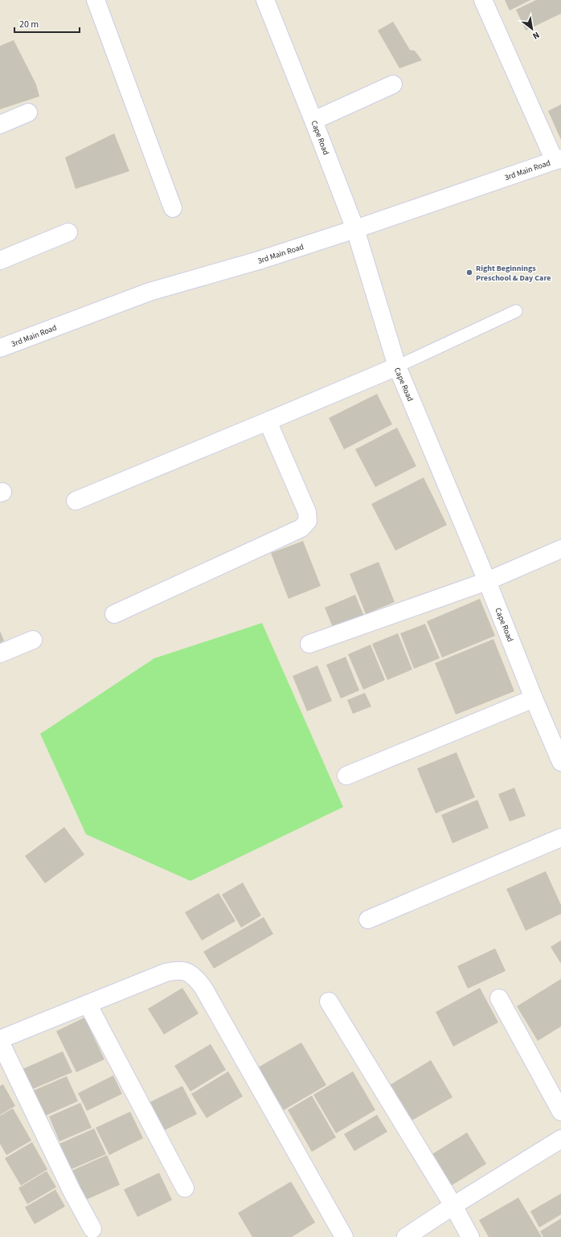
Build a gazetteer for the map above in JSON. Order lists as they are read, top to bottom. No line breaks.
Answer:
{"streets":{"street":["Cape Road","3rd Main Road"]},"crossings":[["Cape Road","3rd Main Road"]],"places":["Right Beginnings Preschool & Day Care"],"scale_bar":"20 m","north":"bottom right"}
